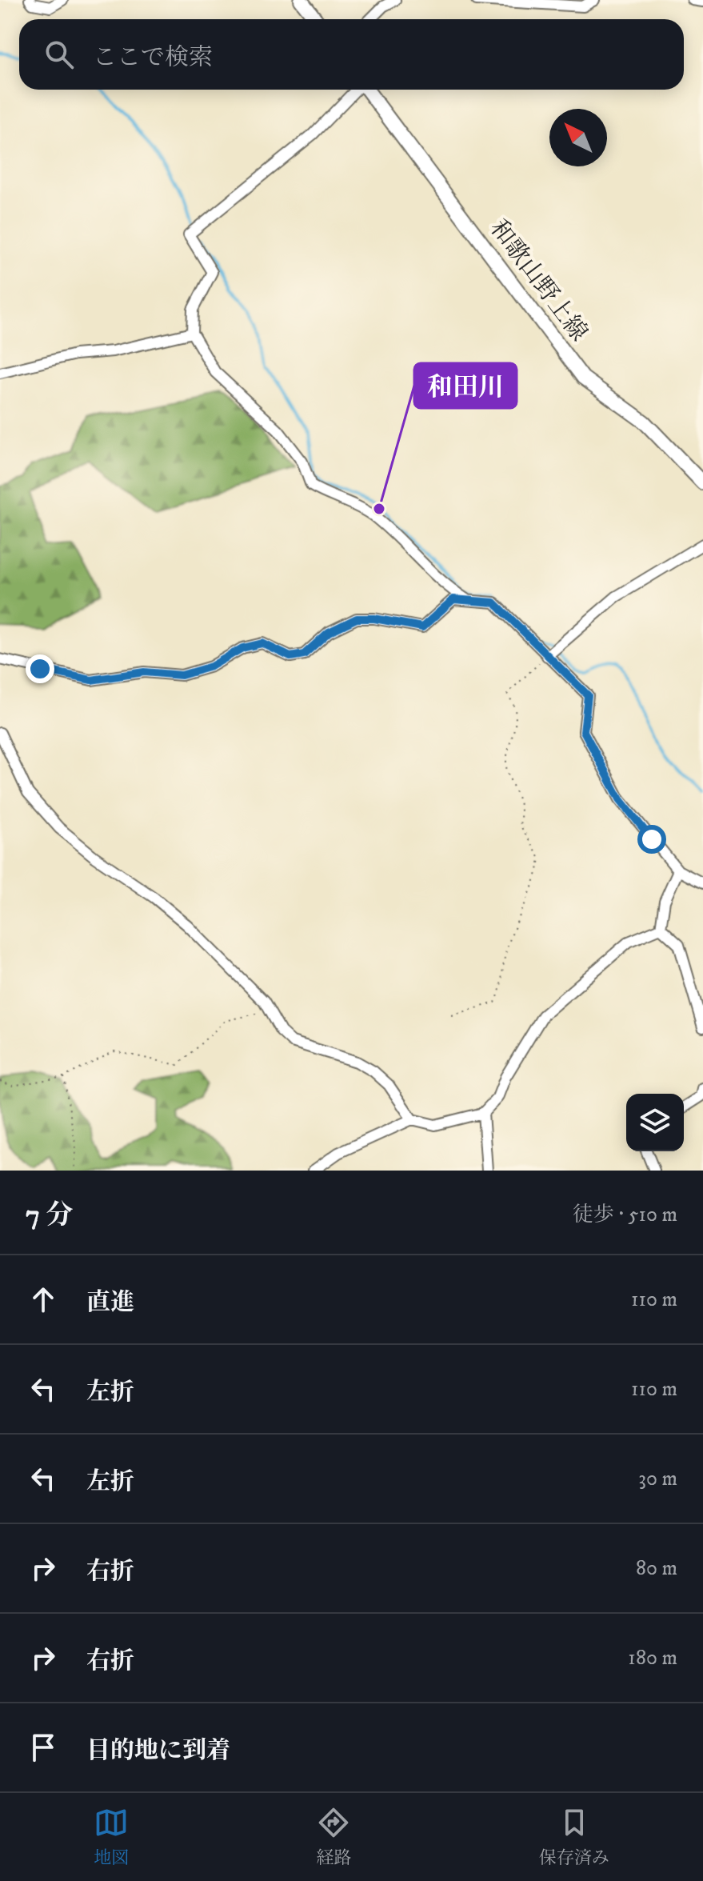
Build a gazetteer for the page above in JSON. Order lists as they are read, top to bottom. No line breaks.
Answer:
{"streets":{"main road":["和歌山野上線"]},"places":["和田川"],"north":"top left","page":{"search":"ここで検索","heading":["7 分","徒歩 · 510 m"],"list":[["直進","110 m"],["左折","110 m"],["左折","30 m"],["右折","80 m"],["右折","180 m"],"目的地に到着"],"nav":["地図","経路","保存済み"]}}
